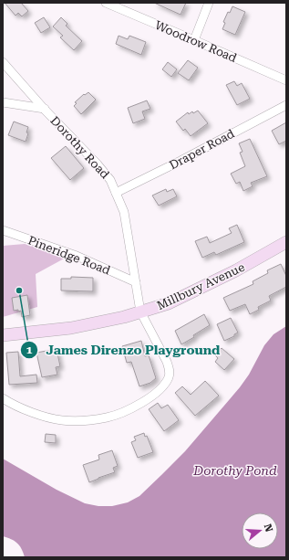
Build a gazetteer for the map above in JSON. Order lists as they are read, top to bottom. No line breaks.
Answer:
{"streets":{"main road":["Millbury Avenue"],"street":["Woodrow Road","Dorothy Road","Draper Road","Pineridge Road"]},"crossings":[["Dorothy Road","Draper Road"],["Dorothy Road","Pineridge Road"],["Dorothy Road","Millbury Avenue"]],"water":["Dorothy Pond"],"places":["James Direnzo Playground"],"north":"right"}
